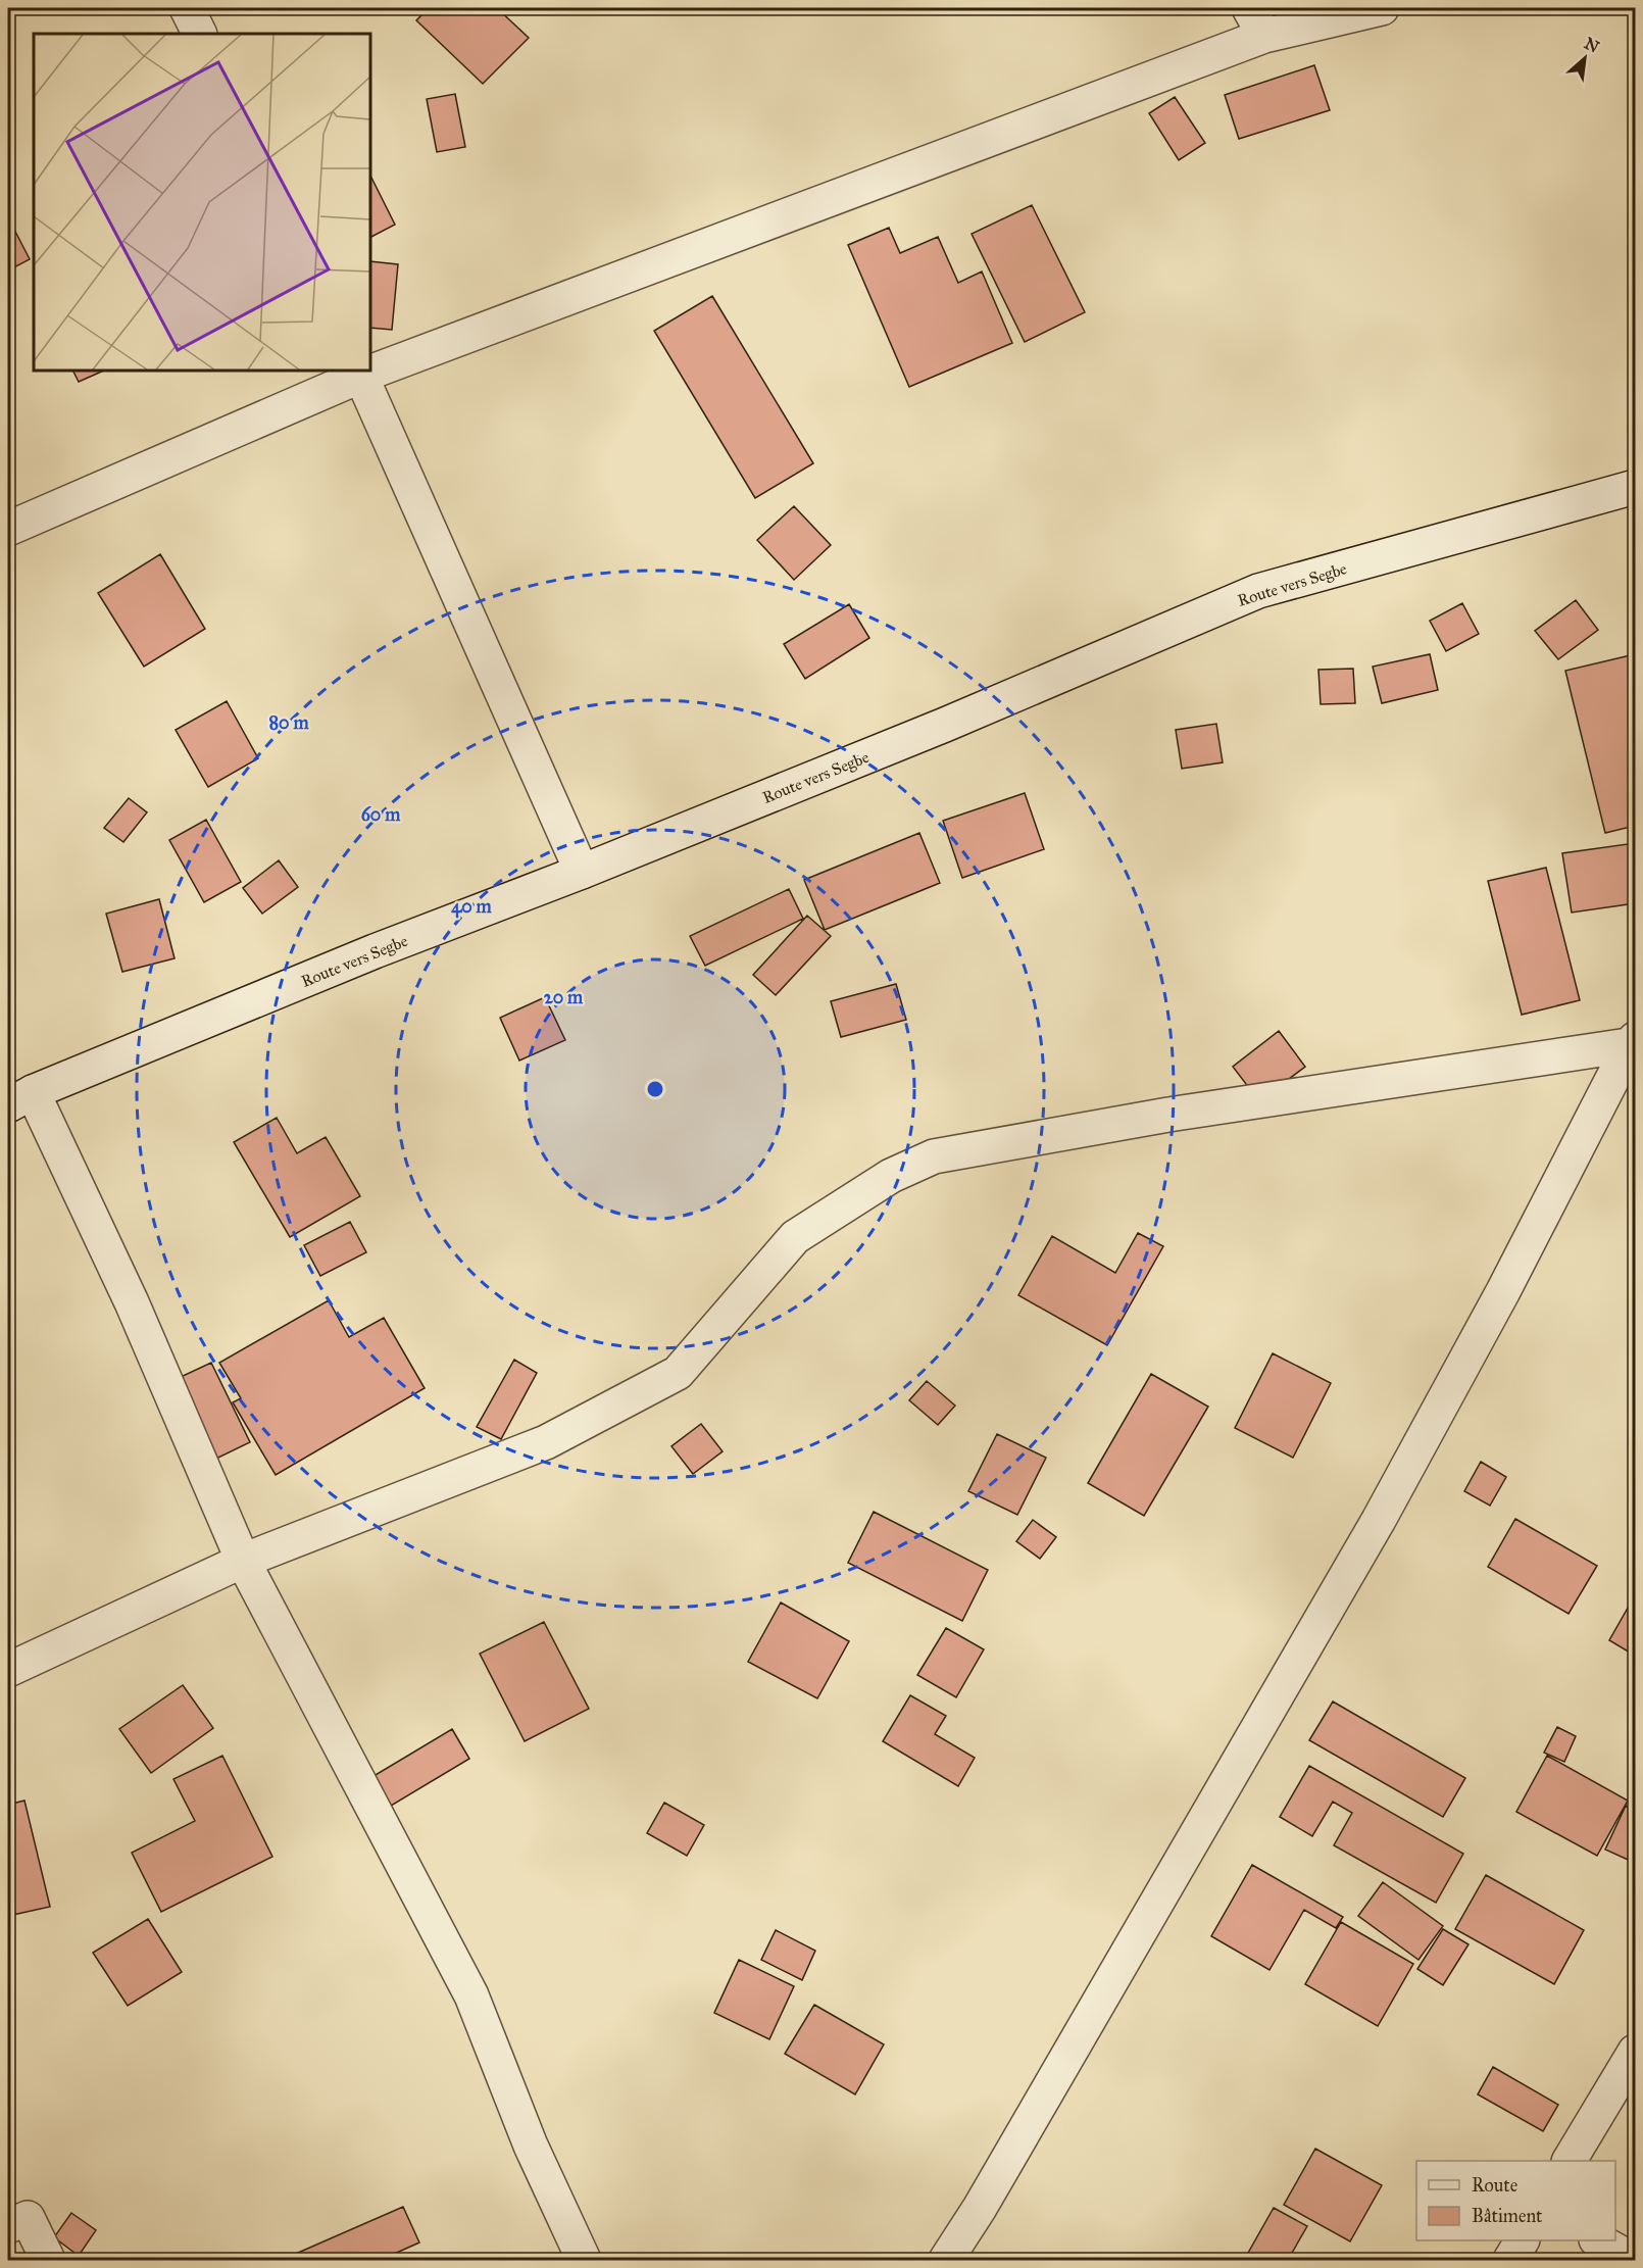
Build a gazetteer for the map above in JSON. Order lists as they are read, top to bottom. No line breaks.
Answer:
{"streets":{"street":["Route vers Segbe"]},"legend":["Route","Bâtiment"],"north":"top right","rings":["80 m","60 m","40 m","20 m"]}
